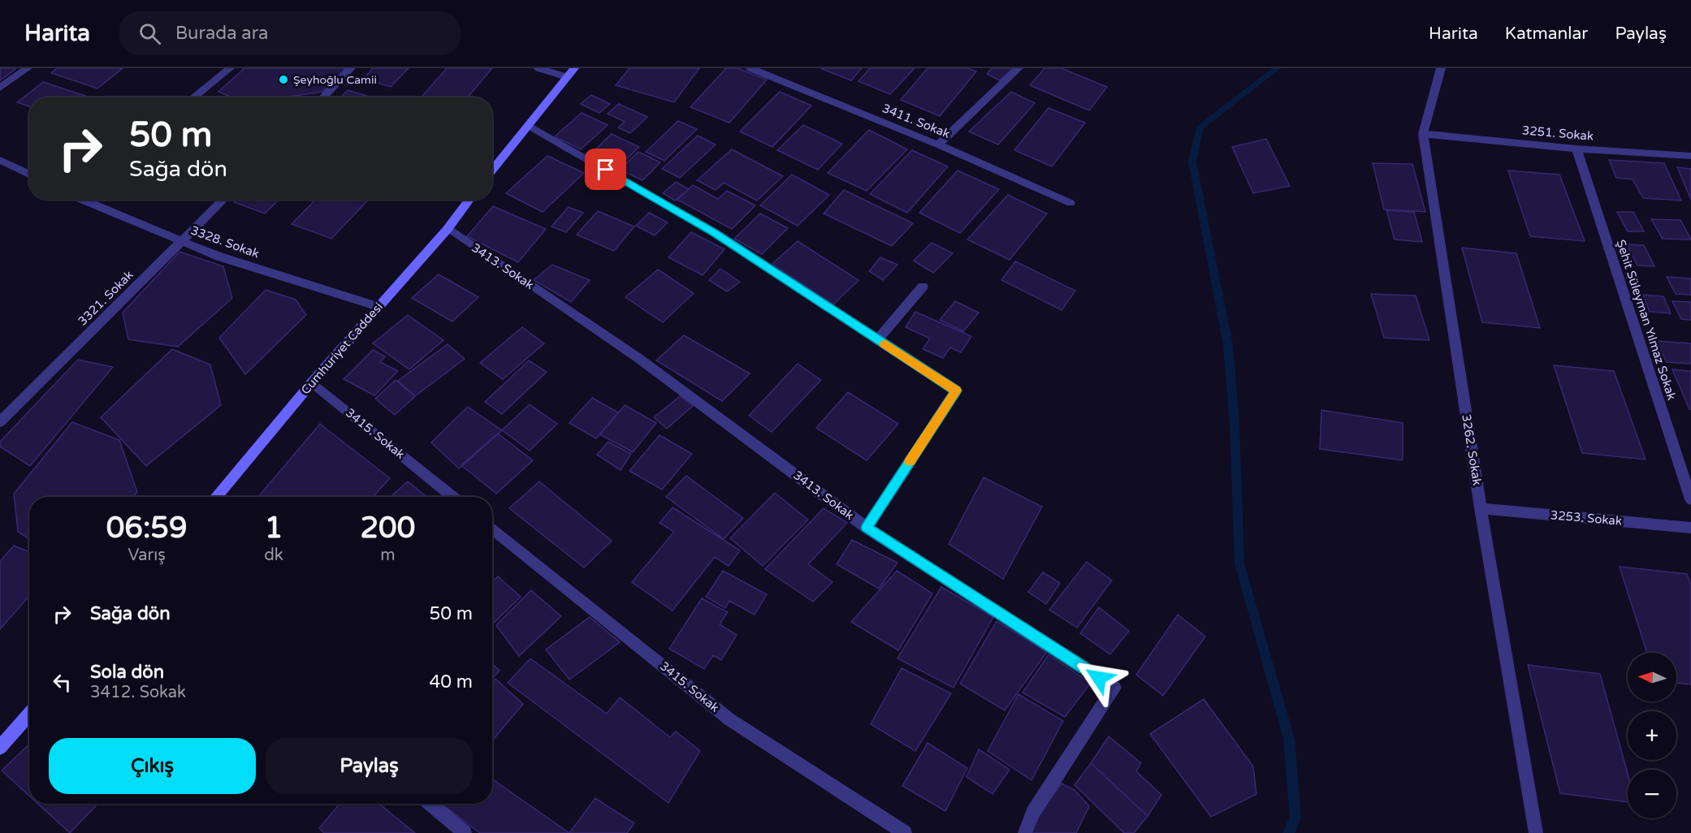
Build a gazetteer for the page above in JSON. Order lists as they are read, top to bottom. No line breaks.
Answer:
{"streets":{"main road":["Cumhuriyet Caddesi"],"street":["3411. Sokak","3251. Sokak","3328. Sokak","3413. Sokak","3321. Sokak","Şehit Süleyman Yılmaz Sokak","3415. Sokak","3262. Sokak","3253. Sokak"]},"crossings":[["3251. Sokak","Şehit Süleyman Yılmaz Sokak"],["3251. Sokak","3262. Sokak"],["3328. Sokak","3321. Sokak"],["3328. Sokak","Cumhuriyet Caddesi"],["3413. Sokak","Cumhuriyet Caddesi"],["Cumhuriyet Caddesi","3415. Sokak"],["3262. Sokak","3253. Sokak"]],"places":["Şeyhoğlu Camii"],"north":"left","page":{"header":"Harita","search":"Burada ara","nav":["Harita","Katmanlar","Paylaş"],"turn":["50 m","Sağa dön"],"eta":["06:59","Varış","1","dk","200","m"],"list":[{"name":"Sağa dön","value":"50 m"},{"name":"Sola dön","note":"3412. Sokak","value":"40 m"}],"map_buttons":["+","−"],"buttons":["Çıkış","Paylaş"]}}
